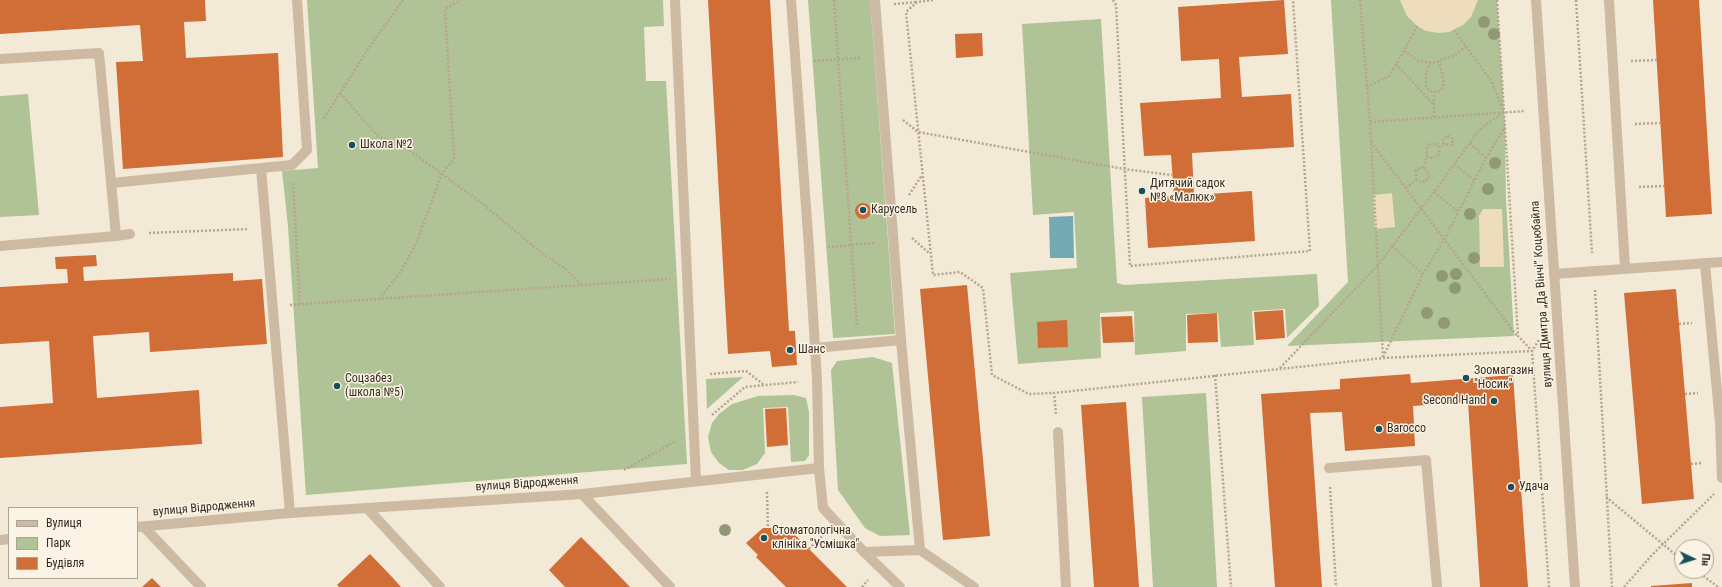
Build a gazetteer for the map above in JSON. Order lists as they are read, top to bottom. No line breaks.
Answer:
{"streets":{"street":["вулиця Дмитра „Да Вінчі” Коцюбайла","вулиця Відродження"]},"places":["Школа №2","Дитячий садок №8 «Малюк»","Карусель","Шанс","Зоомагазин \"Носик\"","Соцзабез (школа №5)","Second Hand","Barocco","Удача","Стоматологічна клініка \"Усмішка\""],"legend":["Вулиця","Парк","Будівля"],"north":"right"}
